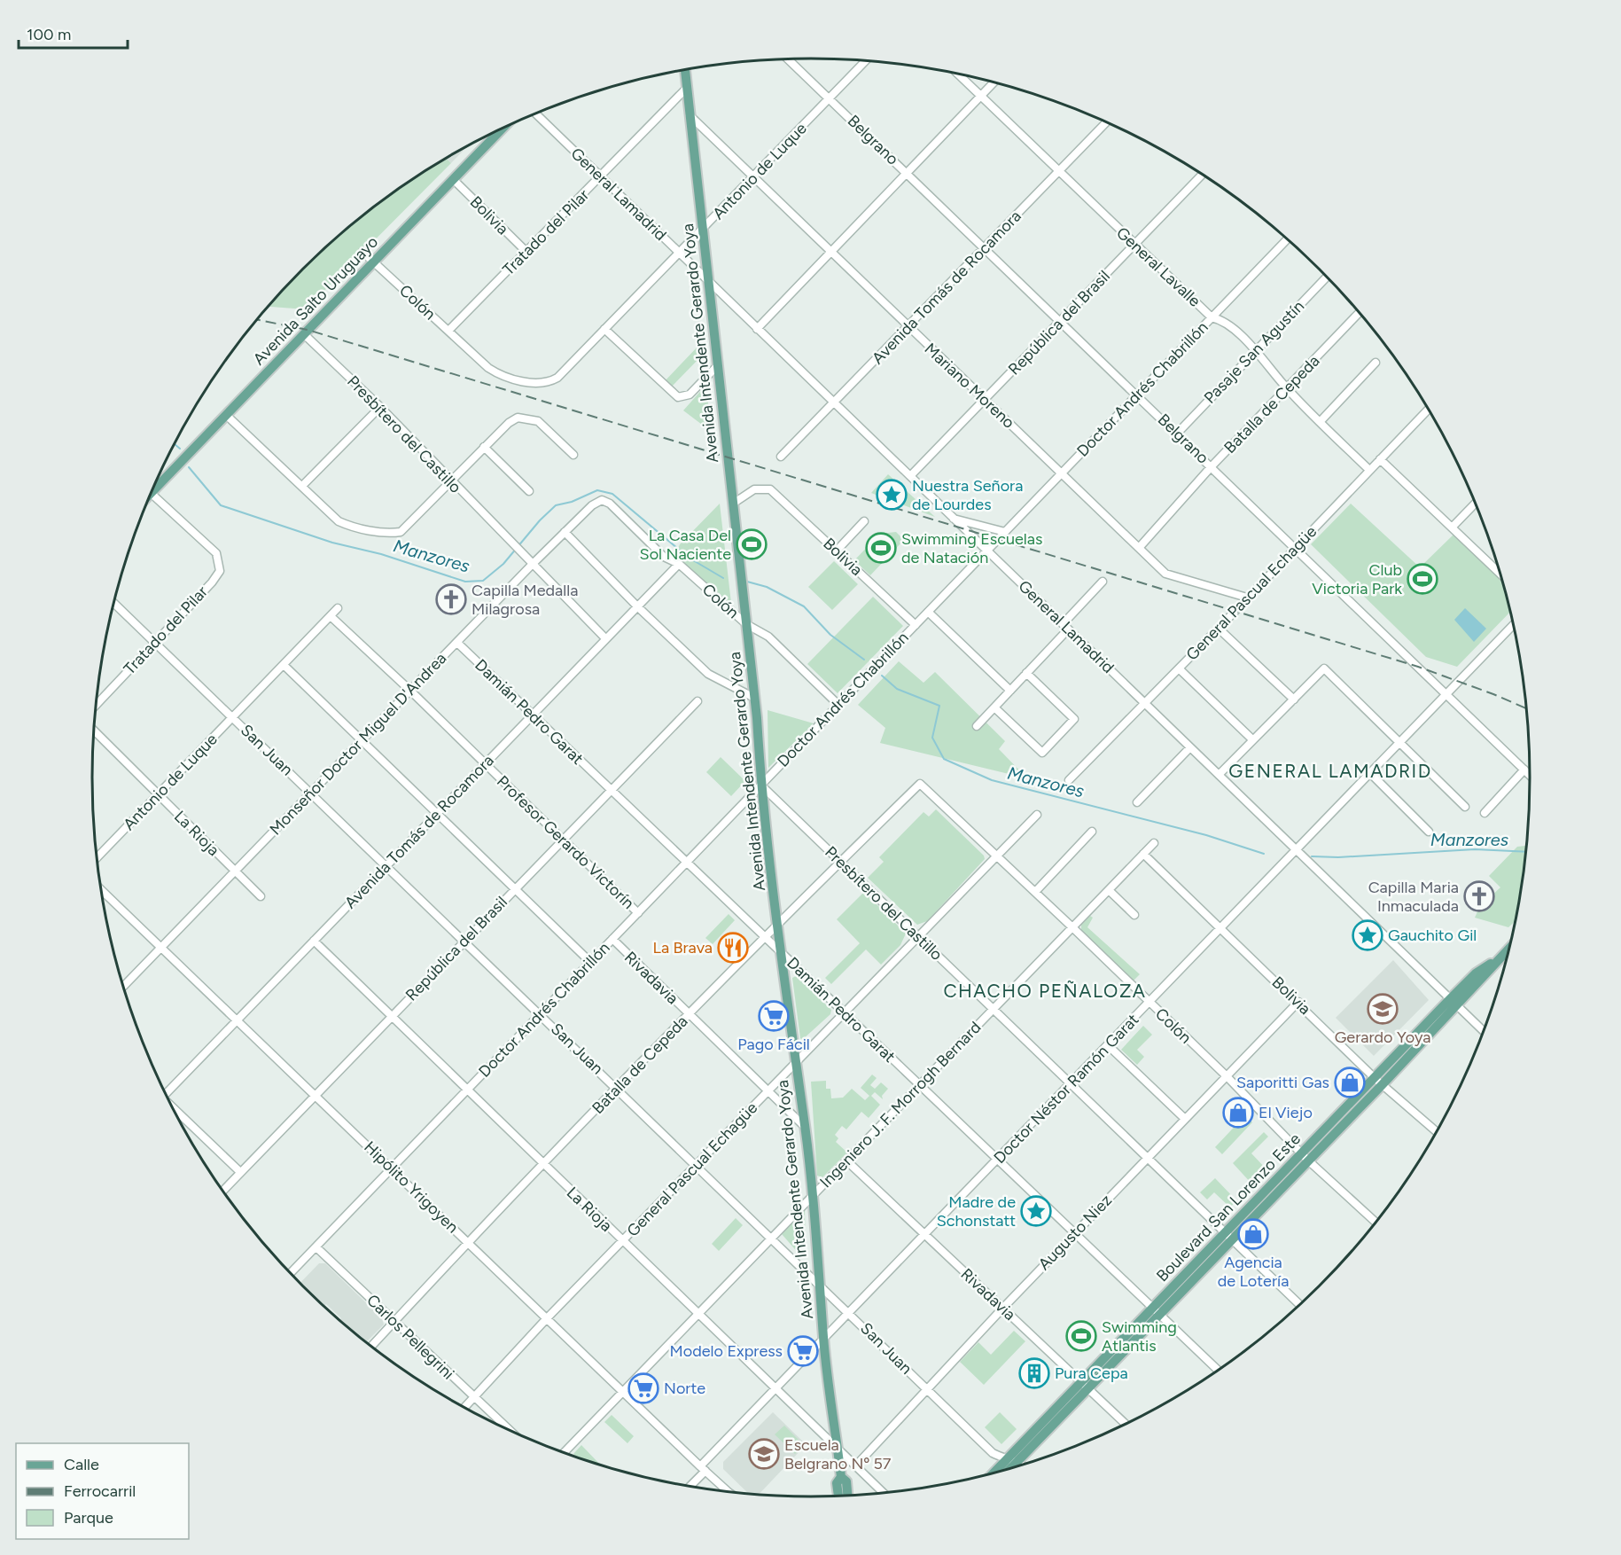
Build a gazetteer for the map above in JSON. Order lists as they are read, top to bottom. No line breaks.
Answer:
{"streets":{"main road":["Avenida Salto Uruguayo","Avenida Intendente Gerardo Yoya","Boulevard San Lorenzo Este"],"street":["Belgrano","Antonio de Luque","General Lamadrid","Bolivia","Tratado del Pilar","General Lavalle","Avenida Tomás de Rocamora","Colón","República del Brasil","Pasaje San Agustín","Mariano Moreno","Doctor Andrés Chabrillón","Batalla de Cepeda","Presbítero del Castillo","General Pascual Echagüe","Damián Pedro Garat","Monseñor Doctor Miguel D'Andrea","San Juan","La Rioja","Profesor Gerardo Victorín","Rivadavia","Doctor Néstor Ramón Garat","Ingeniero J. F. Morrogh Bernard","Hipólito Yrigoyen","Augusto Niez","Carlos Pellegrini"]},"crossings":[["Belgrano","Antonio de Luque"],["Belgrano","Avenida Tomás de Rocamora"],["Belgrano","República del Brasil"],["Belgrano","Pasaje San Agustín"],["Belgrano","Doctor Andrés Chabrillón"],["Belgrano","Batalla de Cepeda"],["Belgrano","General Pascual Echagüe"],["Belgrano","Doctor Néstor Ramón Garat"],["Antonio de Luque","General Lamadrid"],["Antonio de Luque","Colón"],["Antonio de Luque","Avenida Intendente Gerardo Yoya"],["Antonio de Luque","Mariano Moreno"],["Antonio de Luque","San Juan"],["Antonio de Luque","La Rioja"],["Antonio de Luque","Profesor Gerardo Victorín"],["General Lamadrid","Tratado del Pilar"],["General Lamadrid","Avenida Tomás de Rocamora"],["General Lamadrid","República del Brasil"],["General Lamadrid","Avenida Intendente Gerardo Yoya"],["General Lamadrid","Doctor Andrés Chabrillón"],["General Lamadrid","General Pascual Echagüe"],["General Lamadrid","Doctor Néstor Ramón Garat"],["General Lamadrid","Boulevard San Lorenzo Este"],["Bolivia","Tratado del Pilar"],["Bolivia","Avenida Salto Uruguayo"],["Bolivia","Avenida Intendente Gerardo Yoya"],["Bolivia","Doctor Andrés Chabrillón"],["Bolivia","Doctor Néstor Ramón Garat"],["Bolivia","Ingeniero J. F. Morrogh Bernard"],["Bolivia","Boulevard San Lorenzo Este"],["Bolivia","Augusto Niez"],["Tratado del Pilar","Avenida Salto Uruguayo"],["Tratado del Pilar","Colón"],["Tratado del Pilar","Avenida Intendente Gerardo Yoya"],["Tratado del Pilar","San Juan"],["General Lavalle","Avenida Tomás de Rocamora"],["General Lavalle","República del Brasil"],["General Lavalle","Pasaje San Agustín"],["General Lavalle","Doctor Andrés Chabrillón"],["General Lavalle","Batalla de Cepeda"],["General Lavalle","General Pascual Echagüe"],["Avenida Tomás de Rocamora","Colón"],["Avenida Tomás de Rocamora","Mariano Moreno"],["Avenida Tomás de Rocamora","Damián Pedro Garat"],["Avenida Tomás de Rocamora","San Juan"],["Avenida Tomás de Rocamora","La Rioja"],["Avenida Tomás de Rocamora","Profesor Gerardo Victorín"],["Avenida Tomás de Rocamora","Hipólito Yrigoyen"],["Avenida Salto Uruguayo","Colón"],["Avenida Salto Uruguayo","Presbítero del Castillo"],["Colón","Avenida Intendente Gerardo Yoya"],["Colón","Doctor Andrés Chabrillón"],["Colón","Batalla de Cepeda"],["Colón","General Pascual Echagüe"],["Colón","Monseñor Doctor Miguel D'Andrea"],["Colón","Doctor Néstor Ramón Garat"],["Colón","Ingeniero J. F. Morrogh Bernard"],["Colón","Boulevard San Lorenzo Este"],["Colón","Augusto Niez"],["República del Brasil","Mariano Moreno"],["República del Brasil","Damián Pedro Garat"],["República del Brasil","San Juan"],["República del Brasil","La Rioja"],["República del Brasil","Profesor Gerardo Victorín"],["República del Brasil","Hipólito Yrigoyen"],["Avenida Intendente Gerardo Yoya","Mariano Moreno"],["Avenida Intendente Gerardo Yoya","Doctor Andrés Chabrillón"],["Avenida Intendente Gerardo Yoya","Batalla de Cepeda"],["Avenida Intendente Gerardo Yoya","Presbítero del Castillo"],["Avenida Intendente Gerardo Yoya","General Pascual Echagüe"],["Avenida Intendente Gerardo Yoya","Damián Pedro Garat"],["Avenida Intendente Gerardo Yoya","San Juan"],["Avenida Intendente Gerardo Yoya","La Rioja"],["Avenida Intendente Gerardo Yoya","Rivadavia"],["Avenida Intendente Gerardo Yoya","Doctor Néstor Ramón Garat"],["Avenida Intendente Gerardo Yoya","Ingeniero J. F. Morrogh Bernard"],["Mariano Moreno","Doctor Andrés Chabrillón"],["Mariano Moreno","Batalla de Cepeda"],["Mariano Moreno","General Pascual Echagüe"],["Doctor Andrés Chabrillón","Presbítero del Castillo"],["Doctor Andrés Chabrillón","Damián Pedro Garat"],["Doctor Andrés Chabrillón","San Juan"],["Doctor Andrés Chabrillón","La Rioja"],["Doctor Andrés Chabrillón","Profesor Gerardo Victorín"],["Doctor Andrés Chabrillón","Rivadavia"],["Doctor Andrés Chabrillón","Hipólito Yrigoyen"],["Doctor Andrés Chabrillón","Carlos Pellegrini"],["Batalla de Cepeda","Presbítero del Castillo"],["Batalla de Cepeda","Damián Pedro Garat"],["Batalla de Cepeda","San Juan"],["Batalla de Cepeda","La Rioja"],["Batalla de Cepeda","Rivadavia"],["Batalla de Cepeda","Hipólito Yrigoyen"],["Batalla de Cepeda","Carlos Pellegrini"],["Presbítero del Castillo","General Pascual Echagüe"],["Presbítero del Castillo","Monseñor Doctor Miguel D'Andrea"],["Presbítero del Castillo","Doctor Néstor Ramón Garat"],["Presbítero del Castillo","Ingeniero J. F. Morrogh Bernard"],["Presbítero del Castillo","Boulevard San Lorenzo Este"],["Presbítero del Castillo","Augusto Niez"],["General Pascual Echagüe","Damián Pedro Garat"],["General Pascual Echagüe","San Juan"],["General Pascual Echagüe","La Rioja"],["General Pascual Echagüe","Rivadavia"],["General Pascual Echagüe","Hipólito Yrigoyen"],["General Pascual Echagüe","Carlos Pellegrini"],["Damián Pedro Garat","Monseñor Doctor Miguel D'Andrea"],["Damián Pedro Garat","Doctor Néstor Ramón Garat"],["Damián Pedro Garat","Ingeniero J. F. Morrogh Bernard"],["Damián Pedro Garat","Boulevard San Lorenzo Este"],["Damián Pedro Garat","Augusto Niez"],["Monseñor Doctor Miguel D'Andrea","San Juan"],["Monseñor Doctor Miguel D'Andrea","La Rioja"],["Monseñor Doctor Miguel D'Andrea","Profesor Gerardo Victorín"],["Monseñor Doctor Miguel D'Andrea","Hipólito Yrigoyen"],["San Juan","Doctor Néstor Ramón Garat"],["San Juan","Ingeniero J. F. Morrogh Bernard"],["San Juan","Boulevard San Lorenzo Este"],["San Juan","Augusto Niez"],["La Rioja","Doctor Néstor Ramón Garat"],["La Rioja","Ingeniero J. F. Morrogh Bernard"],["La Rioja","Augusto Niez"],["Rivadavia","Doctor Néstor Ramón Garat"],["Rivadavia","Ingeniero J. F. Morrogh Bernard"],["Rivadavia","Boulevard San Lorenzo Este"],["Rivadavia","Augusto Niez"],["Doctor Néstor Ramón Garat","Hipólito Yrigoyen"],["Ingeniero J. F. Morrogh Bernard","Hipólito Yrigoyen"]],"districts":["GENERAL LAMADRID","CHACHO PEÑALOZA"],"water":["Manzores"],"places":{"place":["Nuestra Señora de Lourdes","Gauchito Gil","Madre de Schonstatt"],"sports":["La Casa Del Sol Naciente","Swimming Escuelas de Natación","Club Victoria Park","Swimming Atlantis"],"church":["Capilla Medalla Milagrosa","Capilla Maria Inmaculada"],"restaurant":["La Brava"],"school or university":["Gerardo Yoya","Escuela Belgrano Nº 57"],"supermarket":["Pago Fácil","Modelo Express","Norte"],"shop":["Saporitti Gas","El Viejo","Agencia de Lotería"],"building":["Pura Cepa"]},"legend":["Calle","Ferrocarril","Parque"],"scale_bar":"100 m"}
